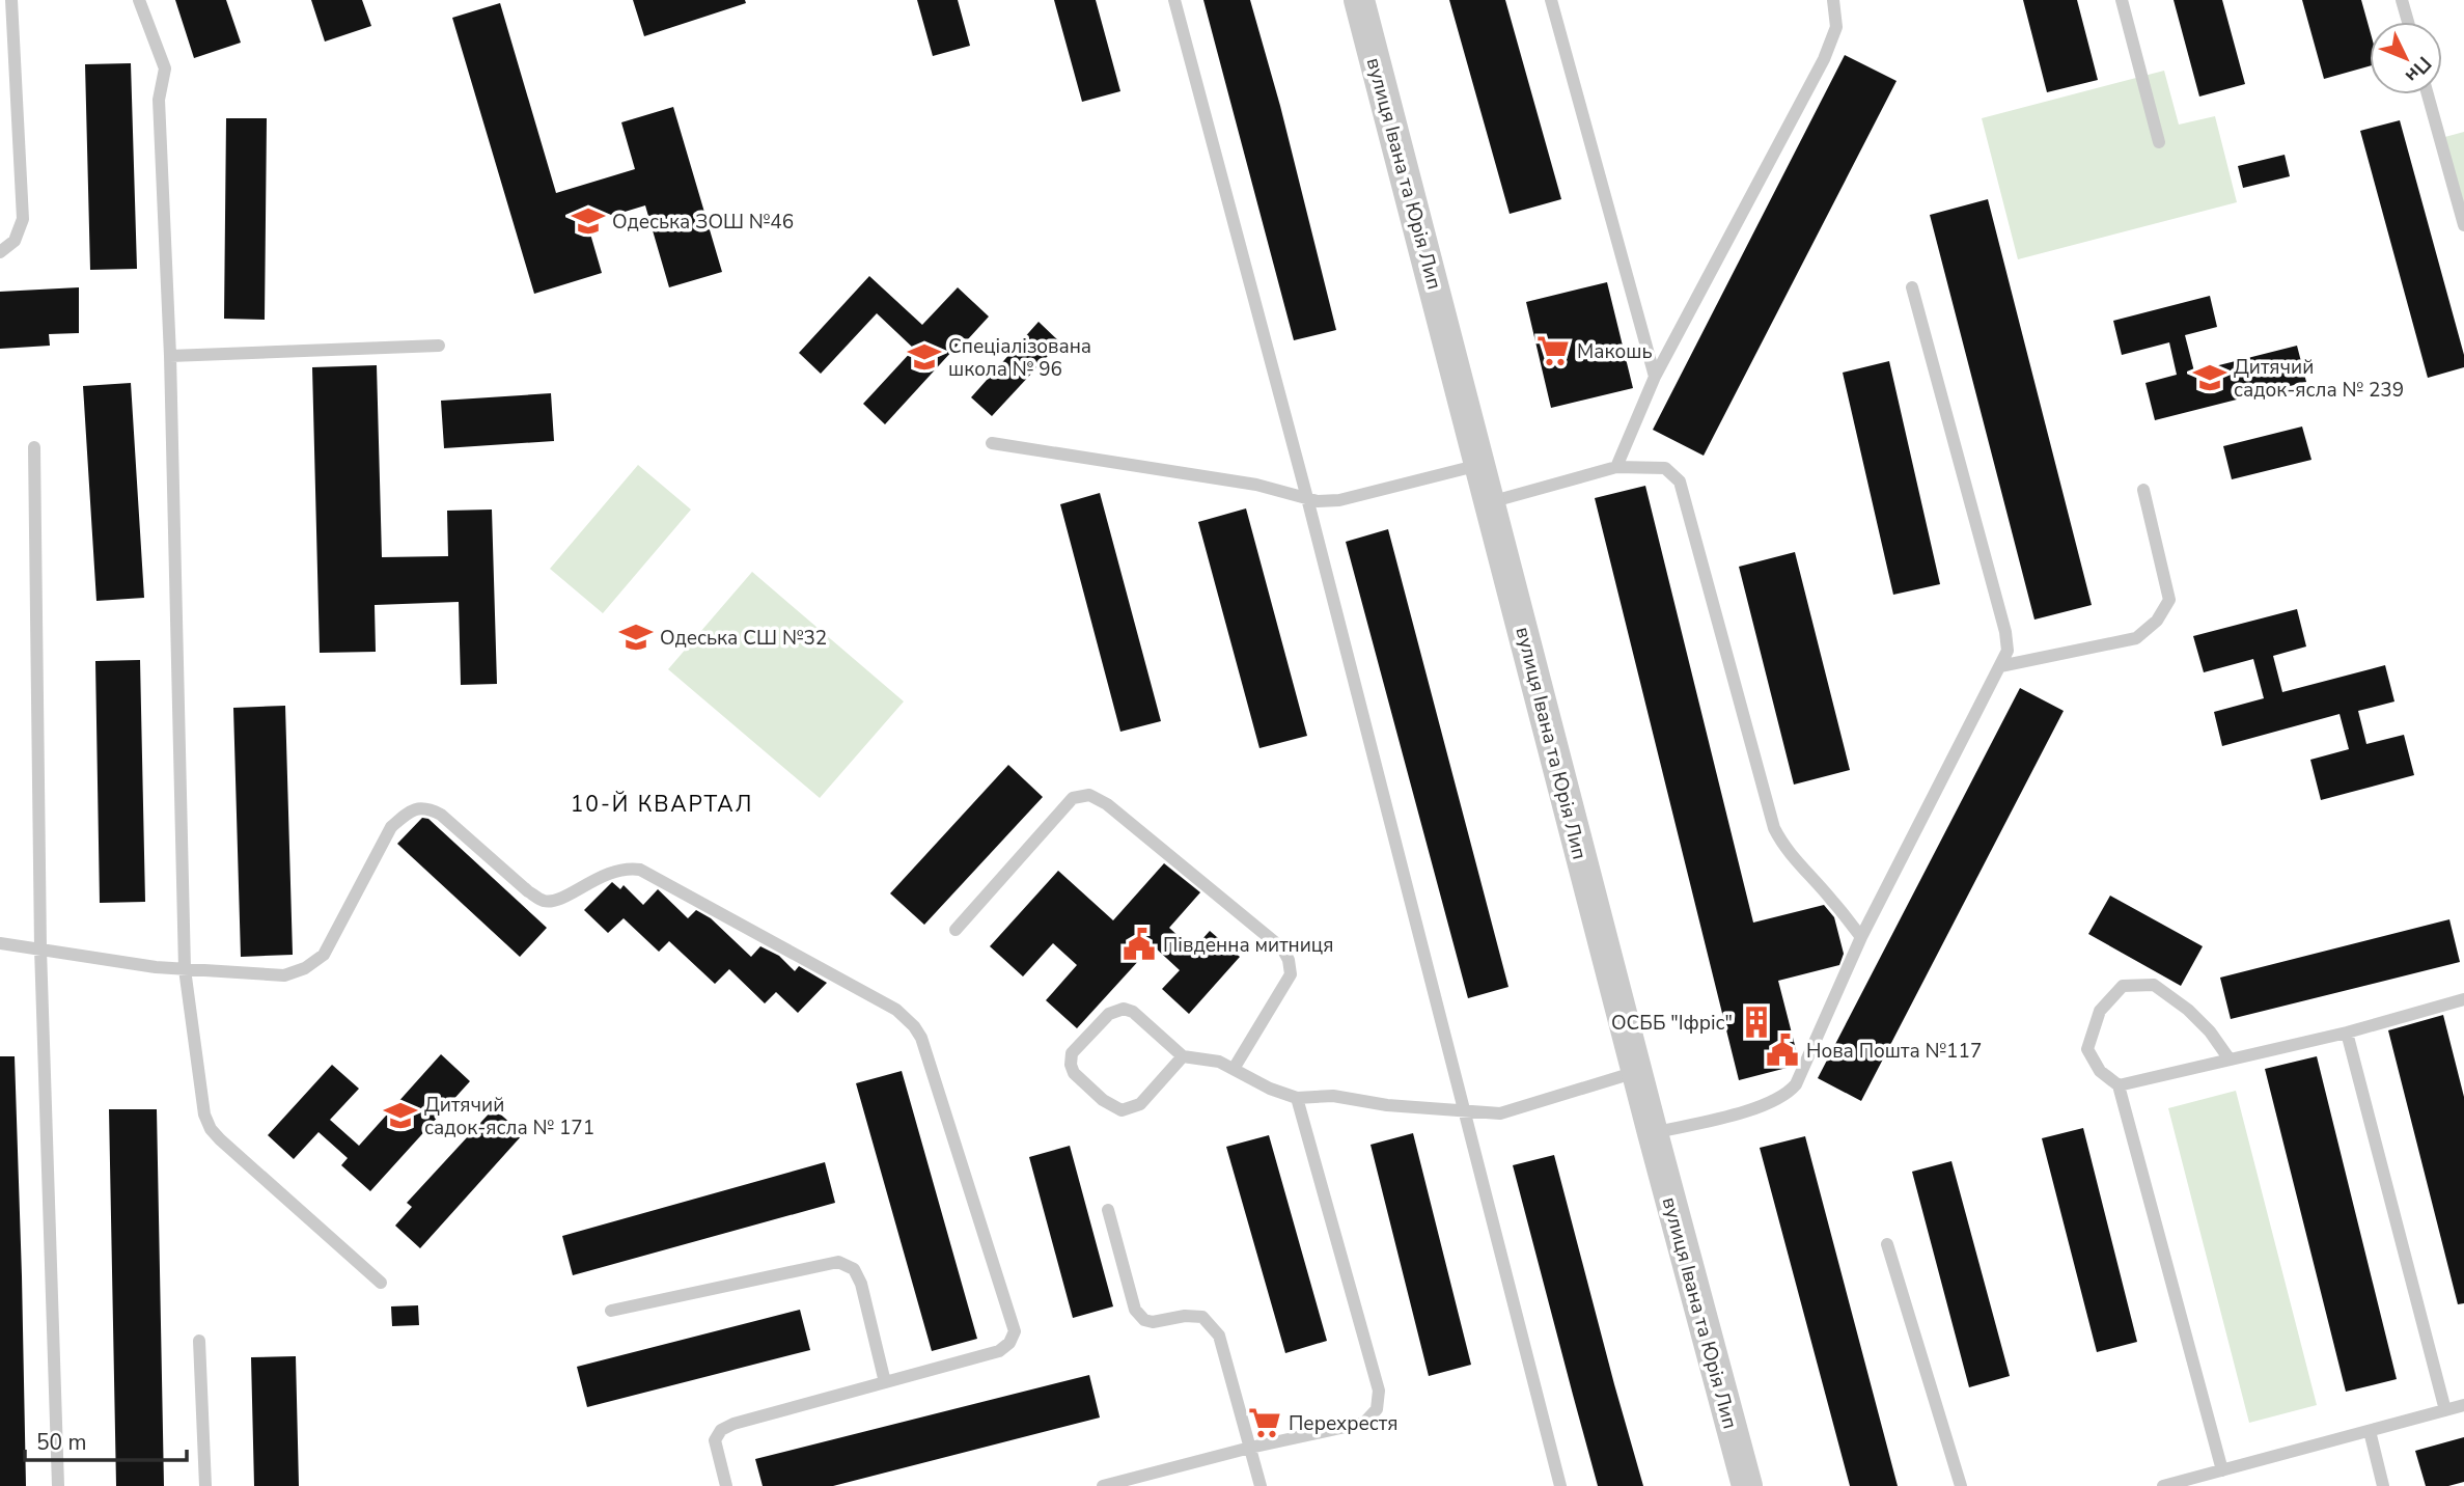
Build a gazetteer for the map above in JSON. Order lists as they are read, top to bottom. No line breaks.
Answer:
{"streets":{"street":["вулиця Івана та Юрія Лип"]},"districts":["10-Й КВАРТАЛ"],"places":{"school or university":["Одеська ЗОШ №46","Спеціалізована школа № 96","Дитячий садок-ясла № 239","Одеська СШ №32","Дитячий садок-ясла № 171"],"supermarket":["Макошь","Перехрестя"],"public building":["Південна митниця","Нова Пошта №117"],"building":["ОСББ \"Іфріс\""]},"scale_bar":"50 m","north":"bottom right"}
